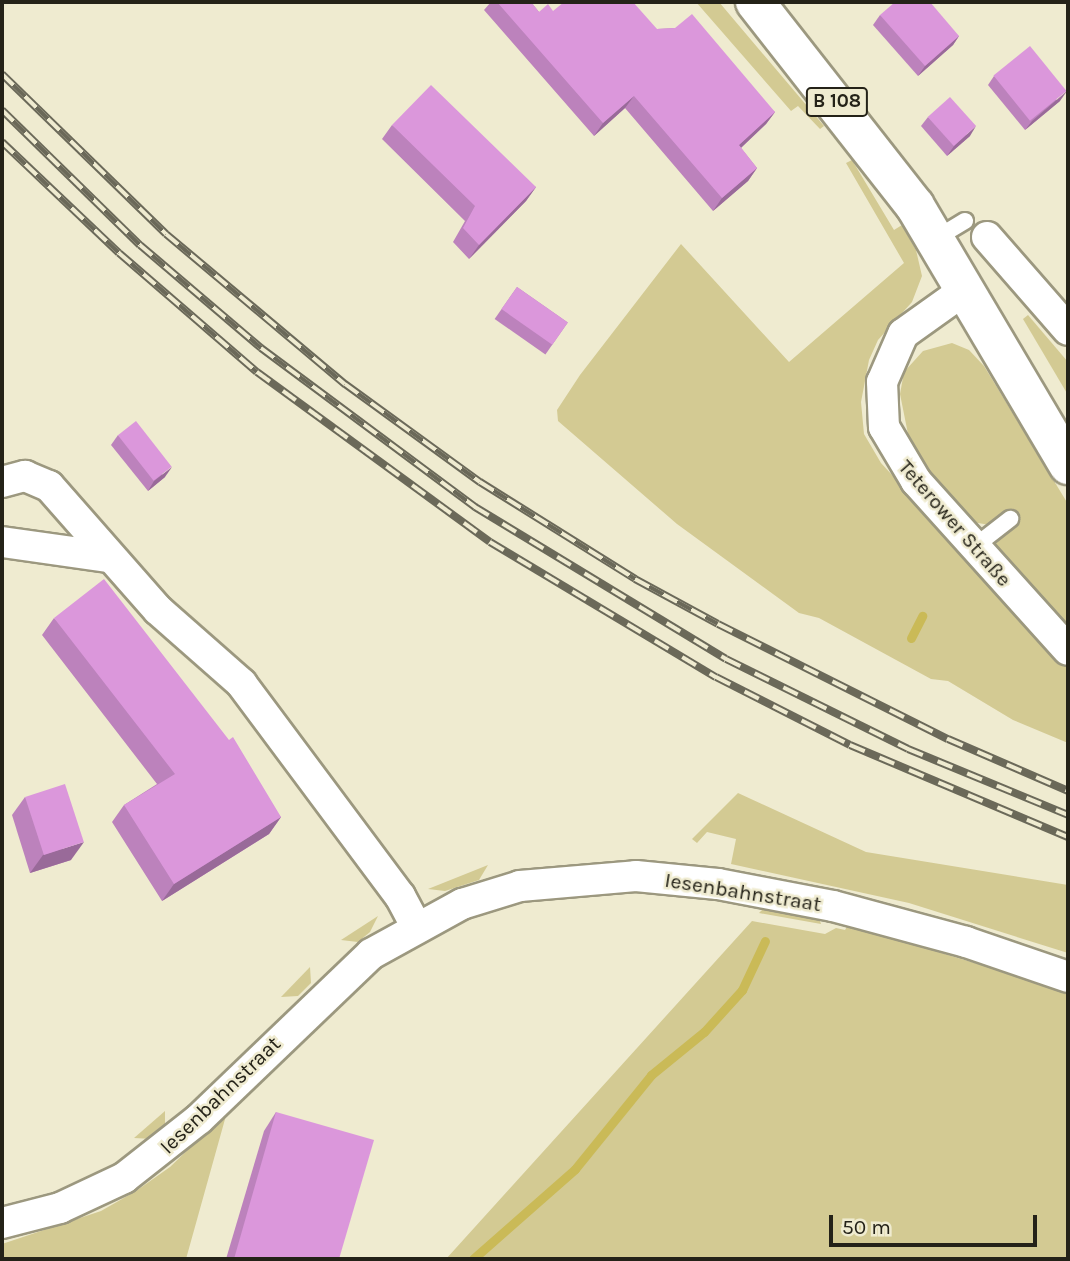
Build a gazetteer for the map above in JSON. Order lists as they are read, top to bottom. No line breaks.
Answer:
{"streets":{"main road":["B 108"],"street":["Teterower Straße","Iesenbahnstraat"]},"crossings":[["B 108","Teterower Straße"]],"scale_bar":"50 m"}
